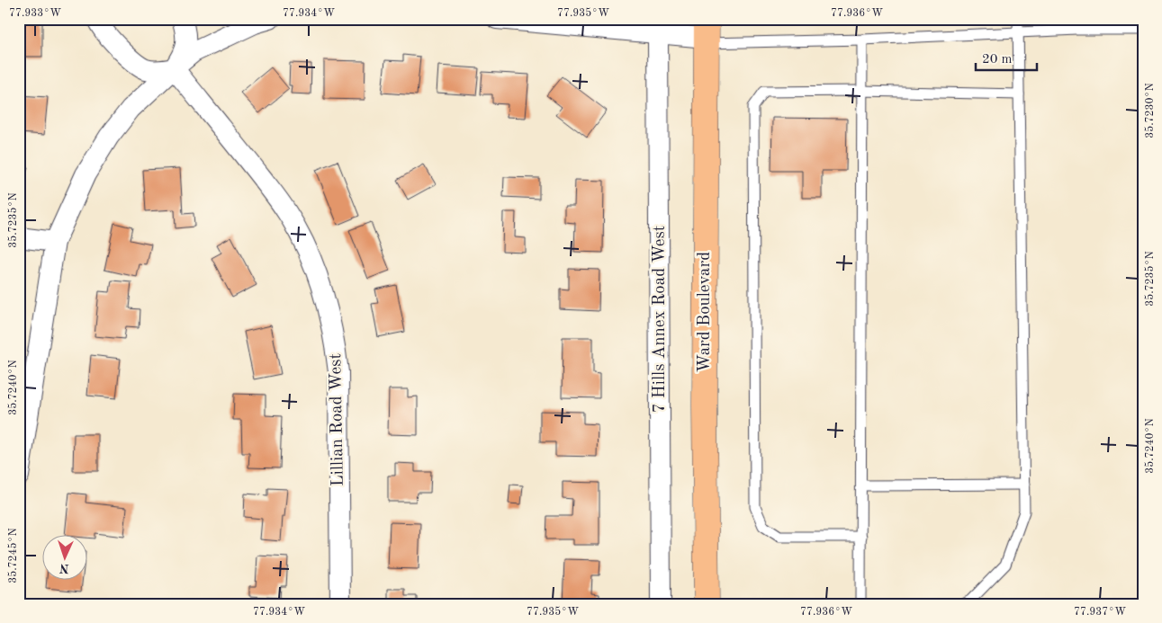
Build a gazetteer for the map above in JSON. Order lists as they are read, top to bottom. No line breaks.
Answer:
{"streets":{"main road":["Ward Boulevard"],"street":["7 Hills Annex Road West","Lillian Road West"]},"scale_bar":"20 m","north":"bottom","coordinates":["77.933°W","77.934°W","77.935°W","77.936°W","35.7230°N","35.7235°N","35.7240°N","35.7245°N","77.937°W"]}
